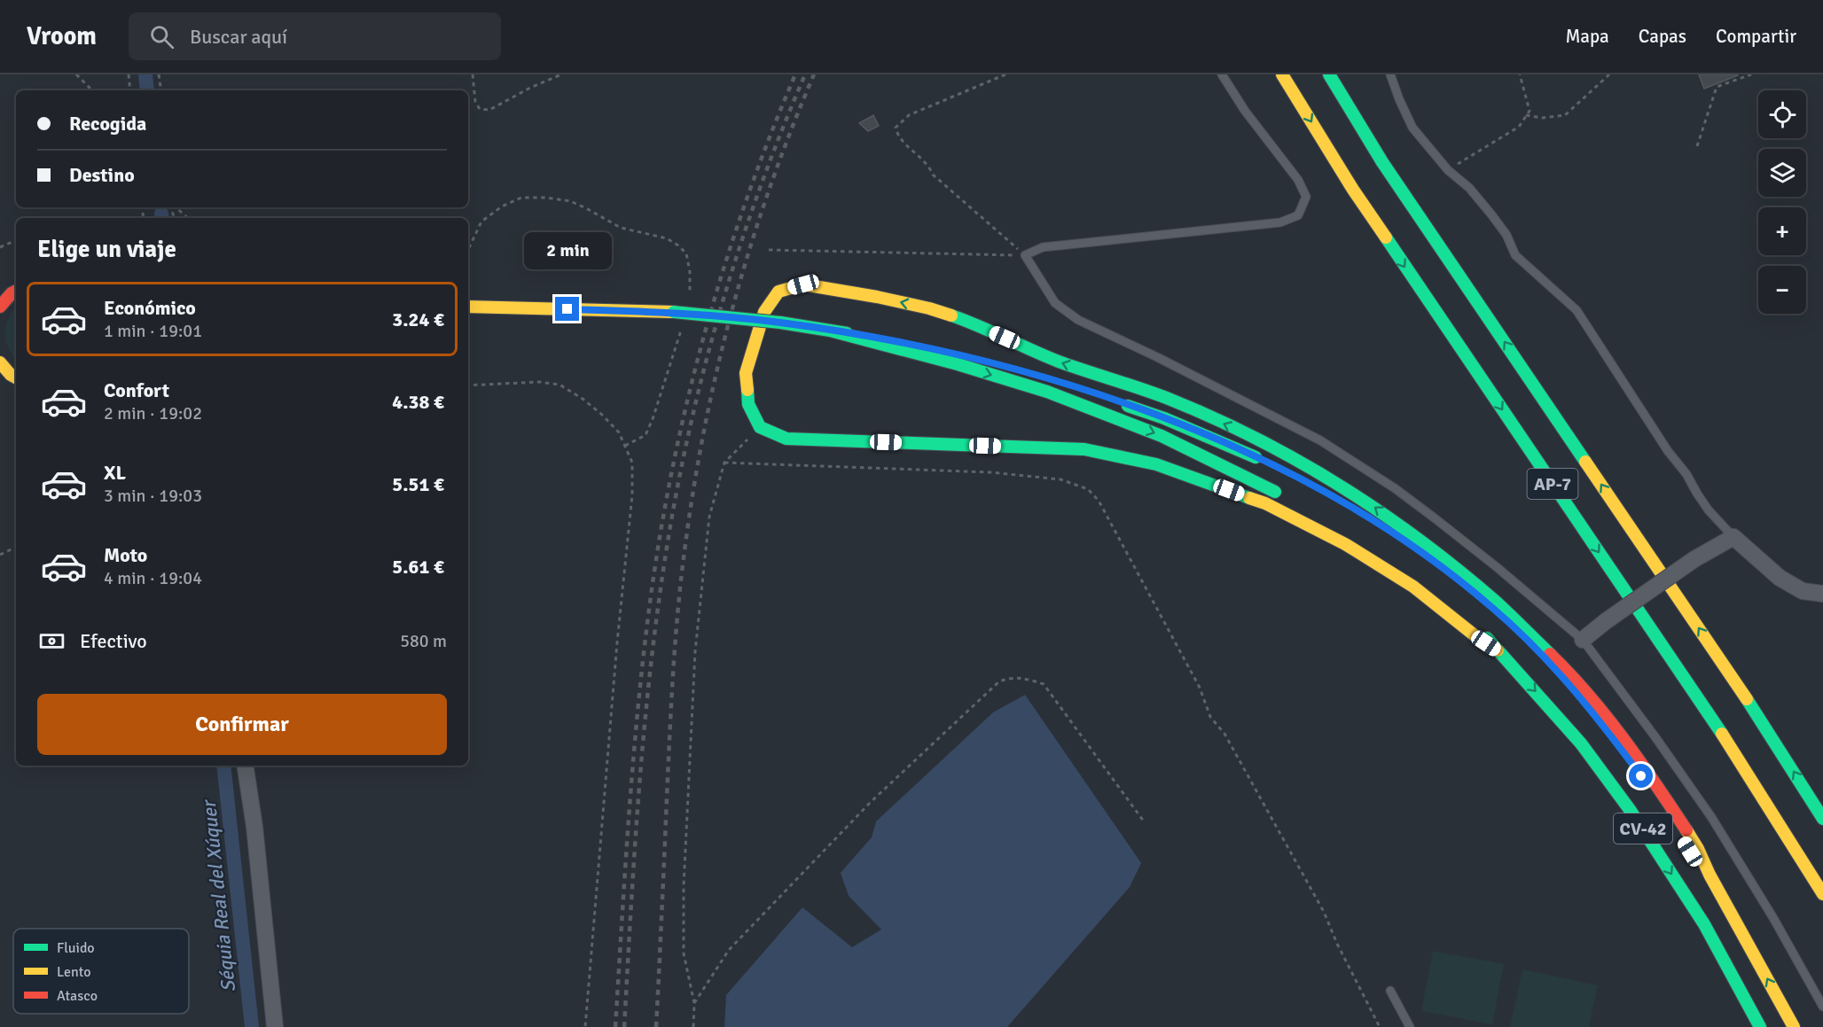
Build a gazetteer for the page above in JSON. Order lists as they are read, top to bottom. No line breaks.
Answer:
{"streets":{"main road":["AP-7","CV-42"]},"water":["Séquia Real del Xúquer"],"legend":["Fluido","Lento","Atasco"],"page":{"header":"Vroom","search":"Buscar aquí","nav":["Mapa","Capas","Compartir"],"map_buttons":["+","−"],"banner":["Recogida","Destino"],"heading":"Elige un viaje","bubble":"2 min","list":[{"name":"Económico","note":"1 min · 19:01","value":"3.24 €"},{"name":"Confort","note":"2 min · 19:02","value":"4.38 €"},{"name":"XL","note":"3 min · 19:03","value":"5.51 €"},{"name":"Moto","note":"4 min · 19:04","value":"5.61 €"}],"pay":["Efectivo","580 m"],"buttons":"Confirmar"}}
